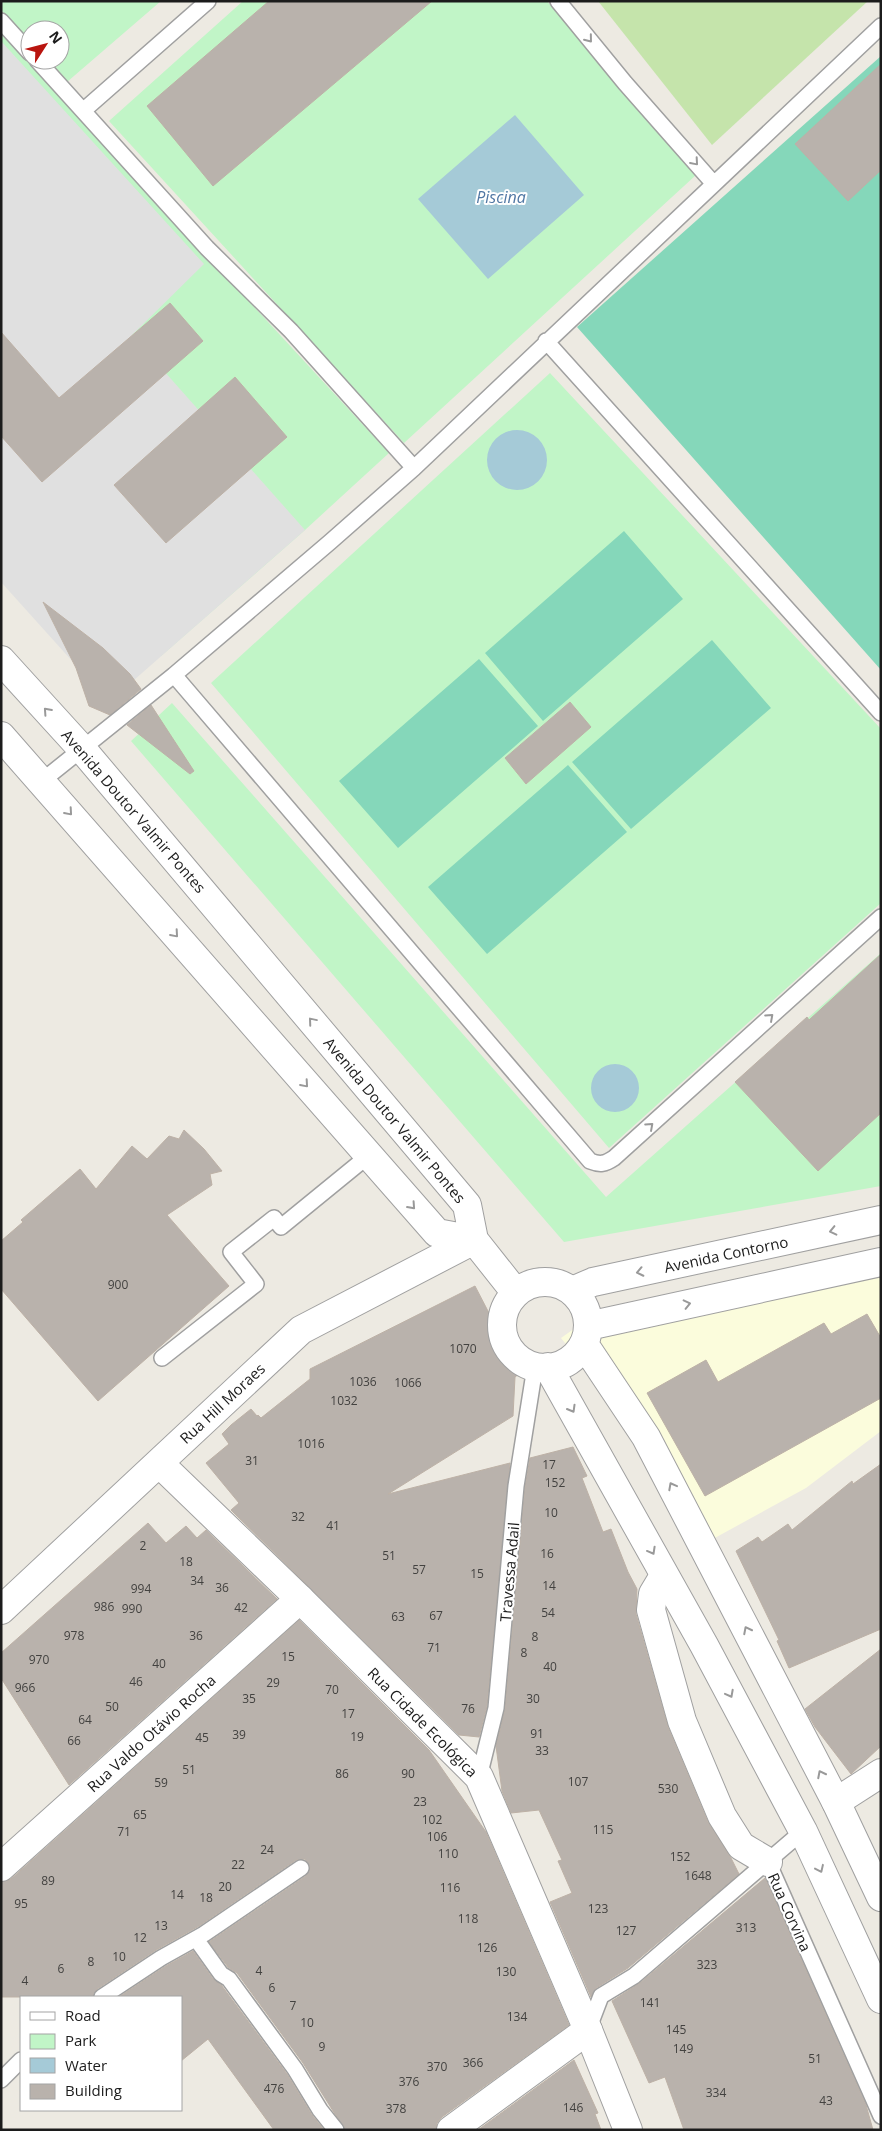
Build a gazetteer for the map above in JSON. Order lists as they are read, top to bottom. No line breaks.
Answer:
{"streets":{"street":["Avenida Doutor Valmir Pontes","Avenida Contorno","Rua Hill Moraes","Rua Cidade Ecológica","Rua Valdo Otávio Rocha","Rua Corvina"],"lane":["Travessa Adail"]},"crossings":[["Avenida Doutor Valmir Pontes","Rua Hill Moraes"],["Avenida Contorno","Travessa Adail"],["Rua Hill Moraes","Rua Cidade Ecológica"],["Travessa Adail","Rua Cidade Ecológica"],["Rua Cidade Ecológica","Rua Valdo Otávio Rocha"]],"water":["Piscina"],"house_numbers":["900","1070","1036","1066","1032","1016","31","17","152","10","32","41","2","16","51","18","57","15","34","14","36","994","986","42","990","54","67","63","978","36","8","71","8","15","970","40","40","46","29","966","70","35","30","50","76","17","64","91","39","19","45","66","33","51","86","90","107","59","530","23","65","102","115","71","106","24","110","152","22","1648","89","20","116","14","18","95","123","118","13","313","127","12","126","10","8","323","6","4","130","4","6","141","7","134","10","145","9","149","51","366","370","376","476","334","43","146","378"],"legend":["Road","Park","Water","Building"],"north":"top right"}
